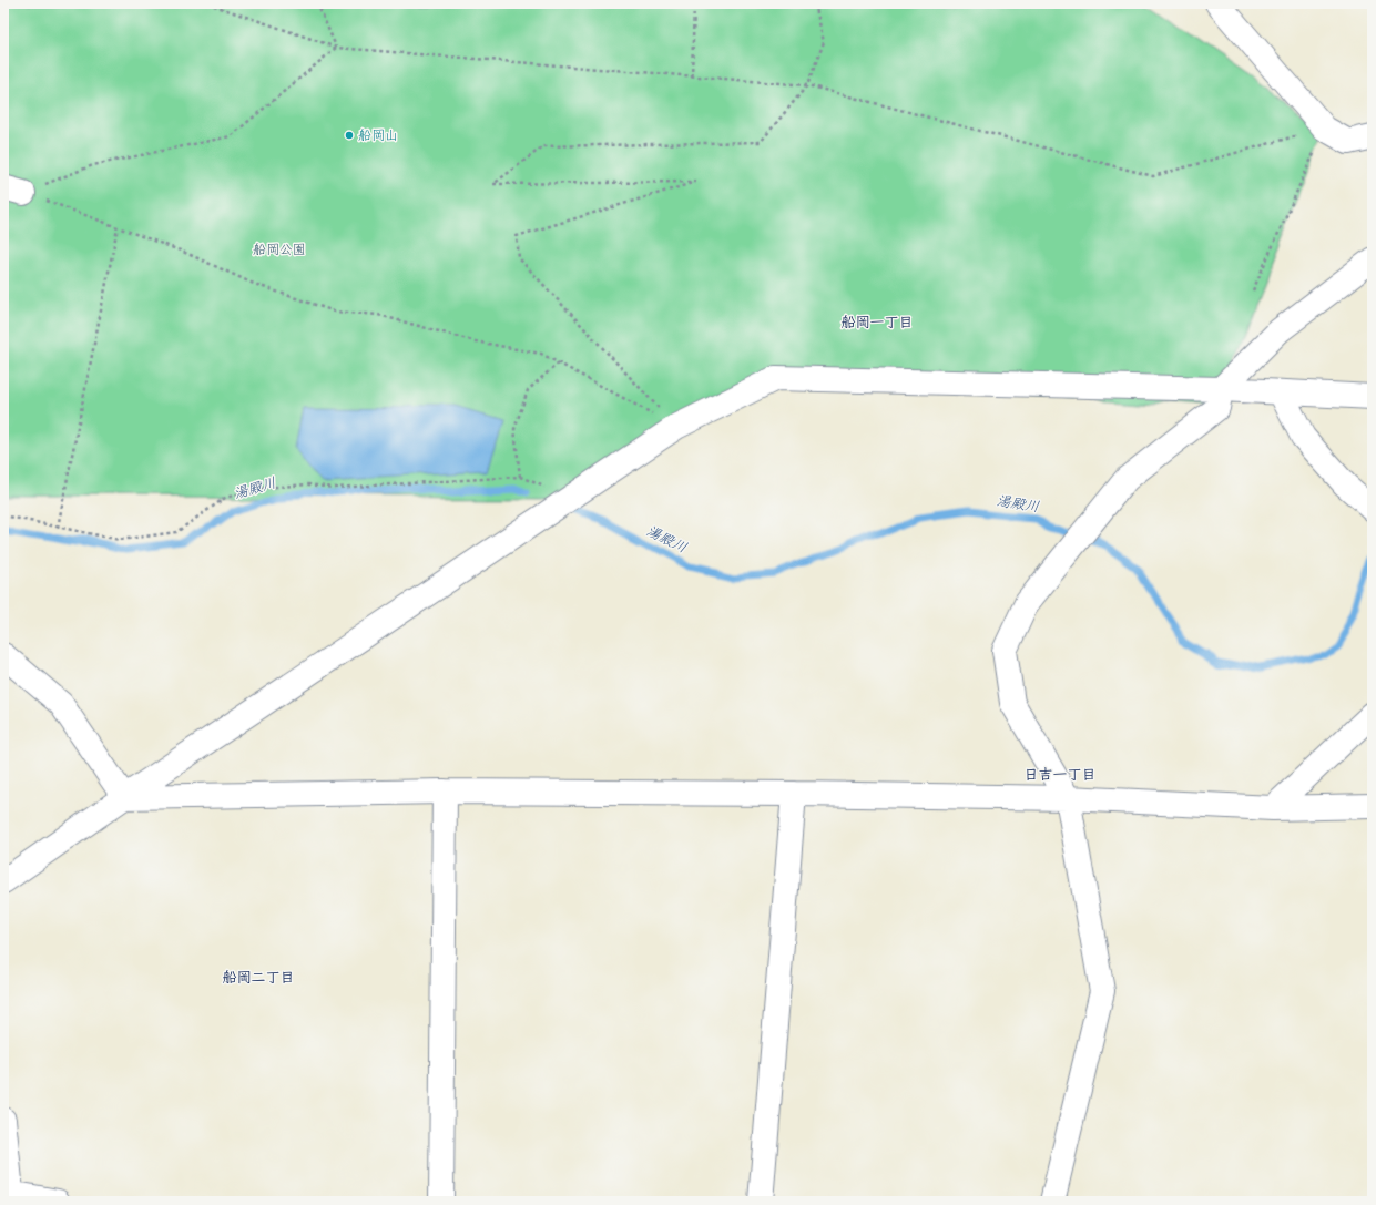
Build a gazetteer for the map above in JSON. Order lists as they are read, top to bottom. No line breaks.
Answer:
{"districts":["船岡一丁目","日吉一丁目","船岡二丁目"],"water":["湯殿川"],"parks":["船岡公園"],"places":["船岡山"]}
